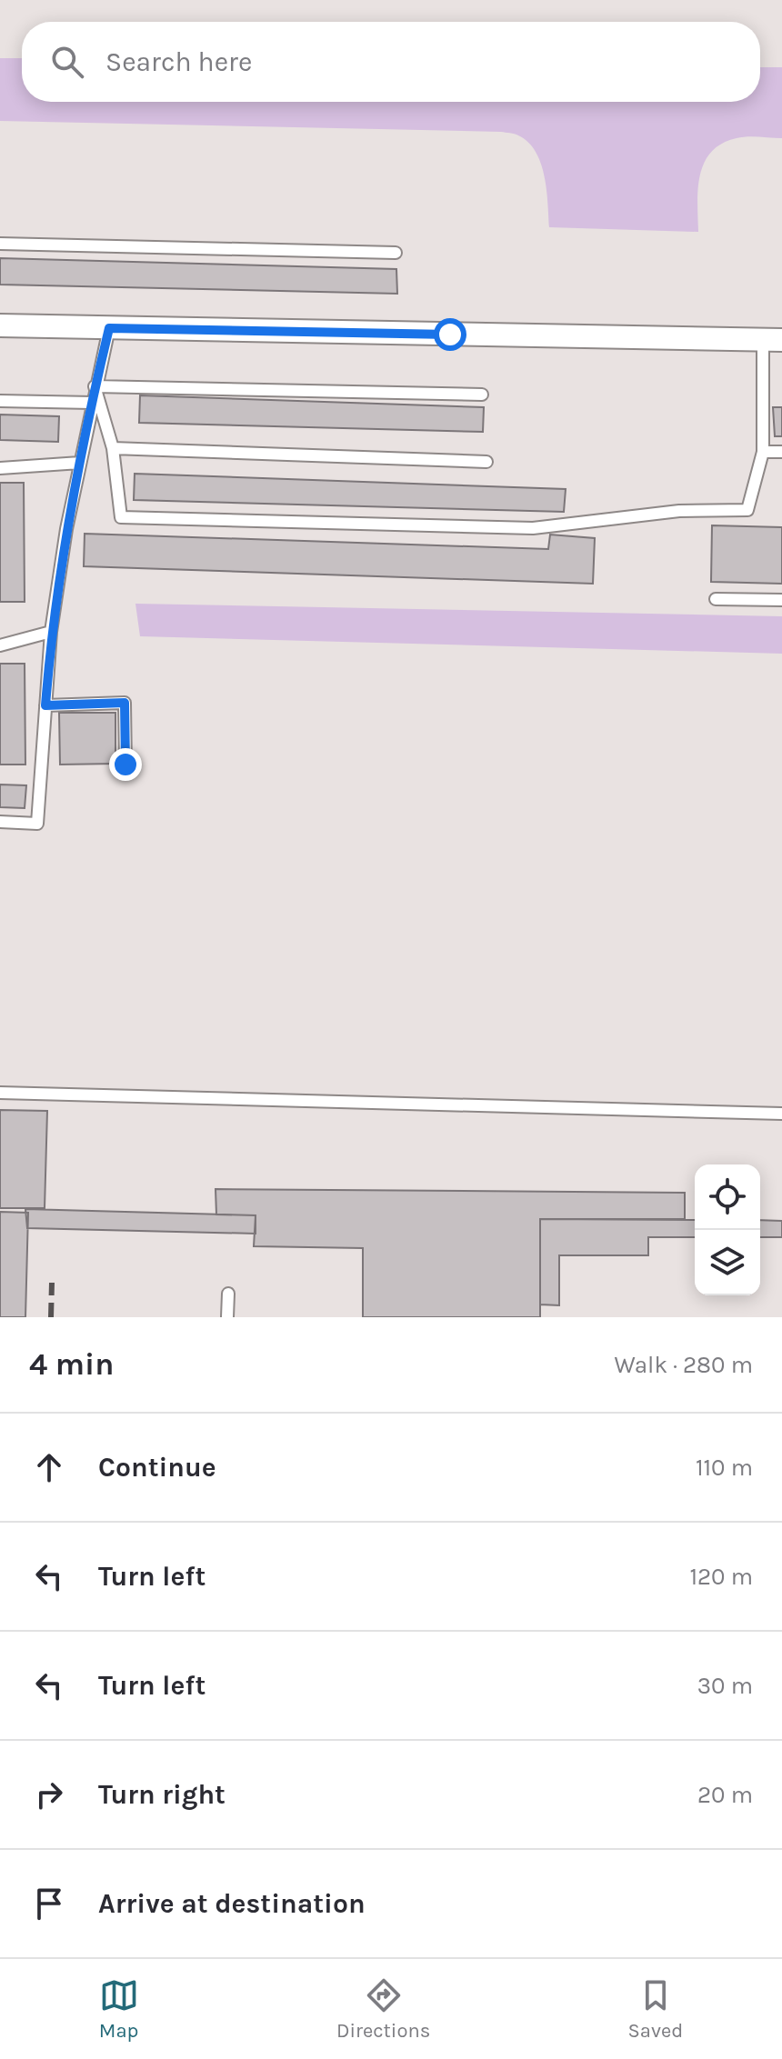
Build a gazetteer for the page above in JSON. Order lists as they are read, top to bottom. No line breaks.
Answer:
{"page":{"search":"Search here","heading":["4 min","Walk · 280 m"],"list":[["Continue","110 m"],["Turn left","120 m"],["Turn left","30 m"],["Turn right","20 m"],"Arrive at destination"],"nav":["Map","Directions","Saved"]}}
